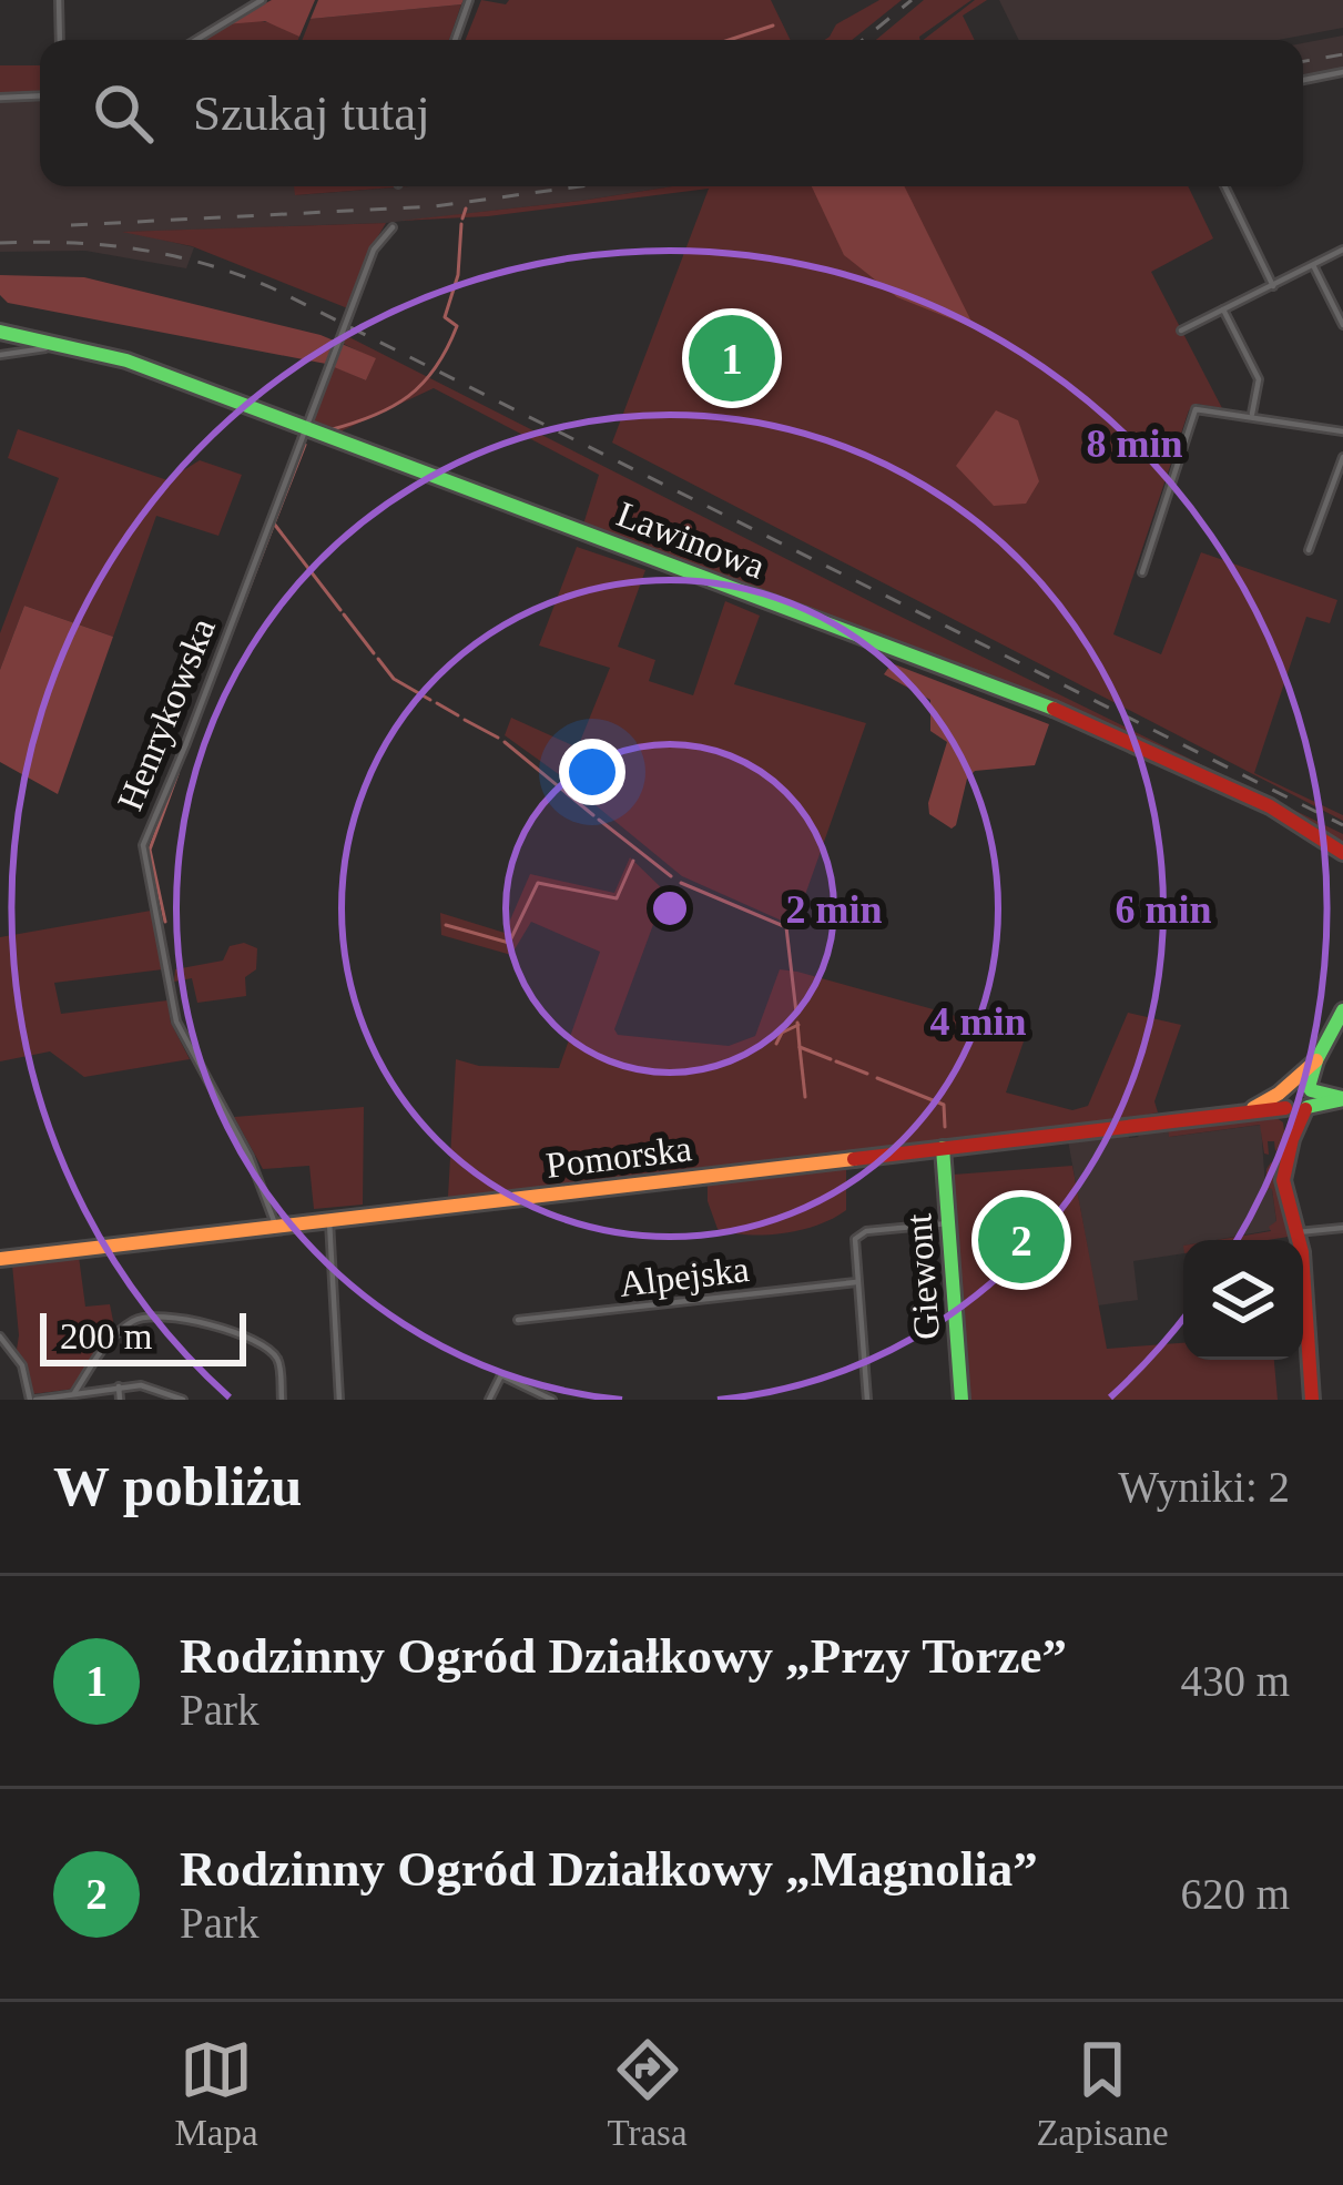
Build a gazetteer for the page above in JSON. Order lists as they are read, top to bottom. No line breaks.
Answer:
{"streets":{"street":["Lawinowa","Henrykowska","Pomorska","Alpejska","Giewont"]},"crossings":[["Lawinowa","Henrykowska"],["Henrykowska","Pomorska"],["Pomorska","Giewont"]],"scale_bar":"200 m","page":{"search":"Szukaj tutaj","pins":["1","2"],"scale":"200 m","heading":["W pobliżu","Wyniki: 2"],"list":[{"mark":"1","name":"Rodzinny Ogród Działkowy „Przy Torze”","note":"Park","value":"430 m"},{"mark":"2","name":"Rodzinny Ogród Działkowy „Magnolia”","note":"Park","value":"620 m"}],"nav":["Mapa","Trasa","Zapisane"]},"rings":["8 min","2 min","6 min","4 min"]}
